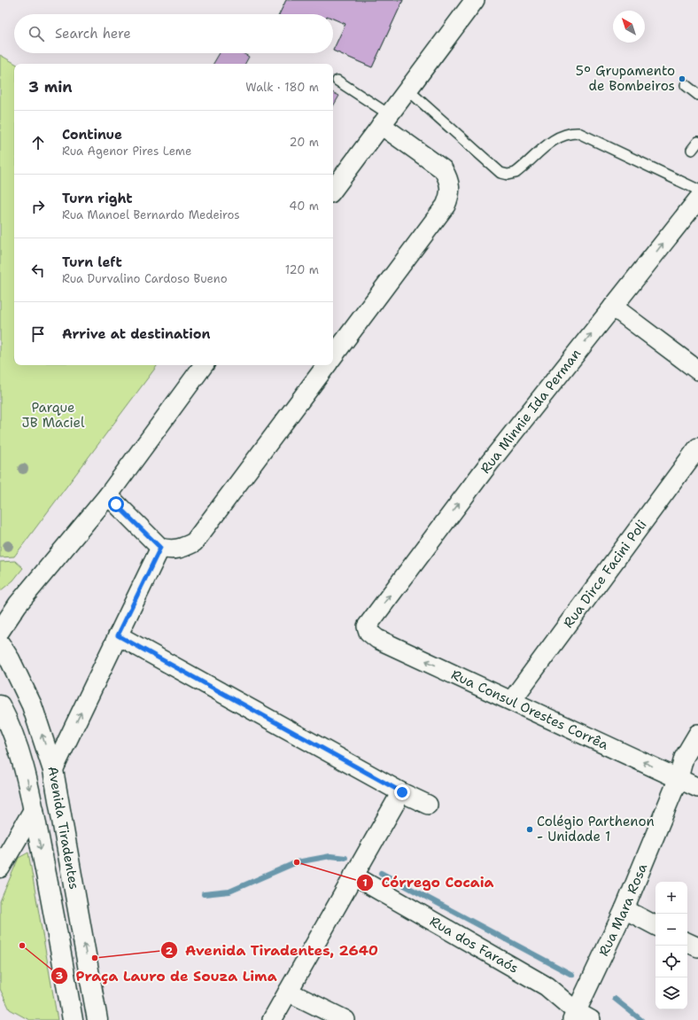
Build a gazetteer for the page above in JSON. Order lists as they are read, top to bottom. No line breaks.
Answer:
{"streets":{"main road":["Avenida Tiradentes"],"street":["Rua Minnie Ida Perman","Rua Dirce Facini Poli","Rua Consul Orestes Corrêa","Rua Mara Rosa","Rua dos Faraós"]},"crossings":[["Rua Minnie Ida Perman","Rua Consul Orestes Corrêa"],["Rua Dirce Facini Poli","Rua Consul Orestes Corrêa"],["Rua Consul Orestes Corrêa","Rua Mara Rosa"],["Rua Mara Rosa","Rua dos Faraós"]],"one_way":["Rua Minnie Ida Perman"],"parks":["Parque JB Maciel"],"places":["5º Grupamento de Bombeiros","Colégio Parthenon - Unidade 1","Córrego Cocaia","Praça Lauro de Souza Lima","Avenida Tiradentes, 2640"],"north":"top left","page":{"search":"Search here","heading":["3 min","Walk · 180 m"],"list":[["Continue","Rua Agenor Pires Leme","20 m"],["Turn right","Rua Manoel Bernardo Medeiros","40 m"],["Turn left","Rua Durvalino Cardoso Bueno","120 m"],"Arrive at destination"],"map_buttons":["+","−"]}}
